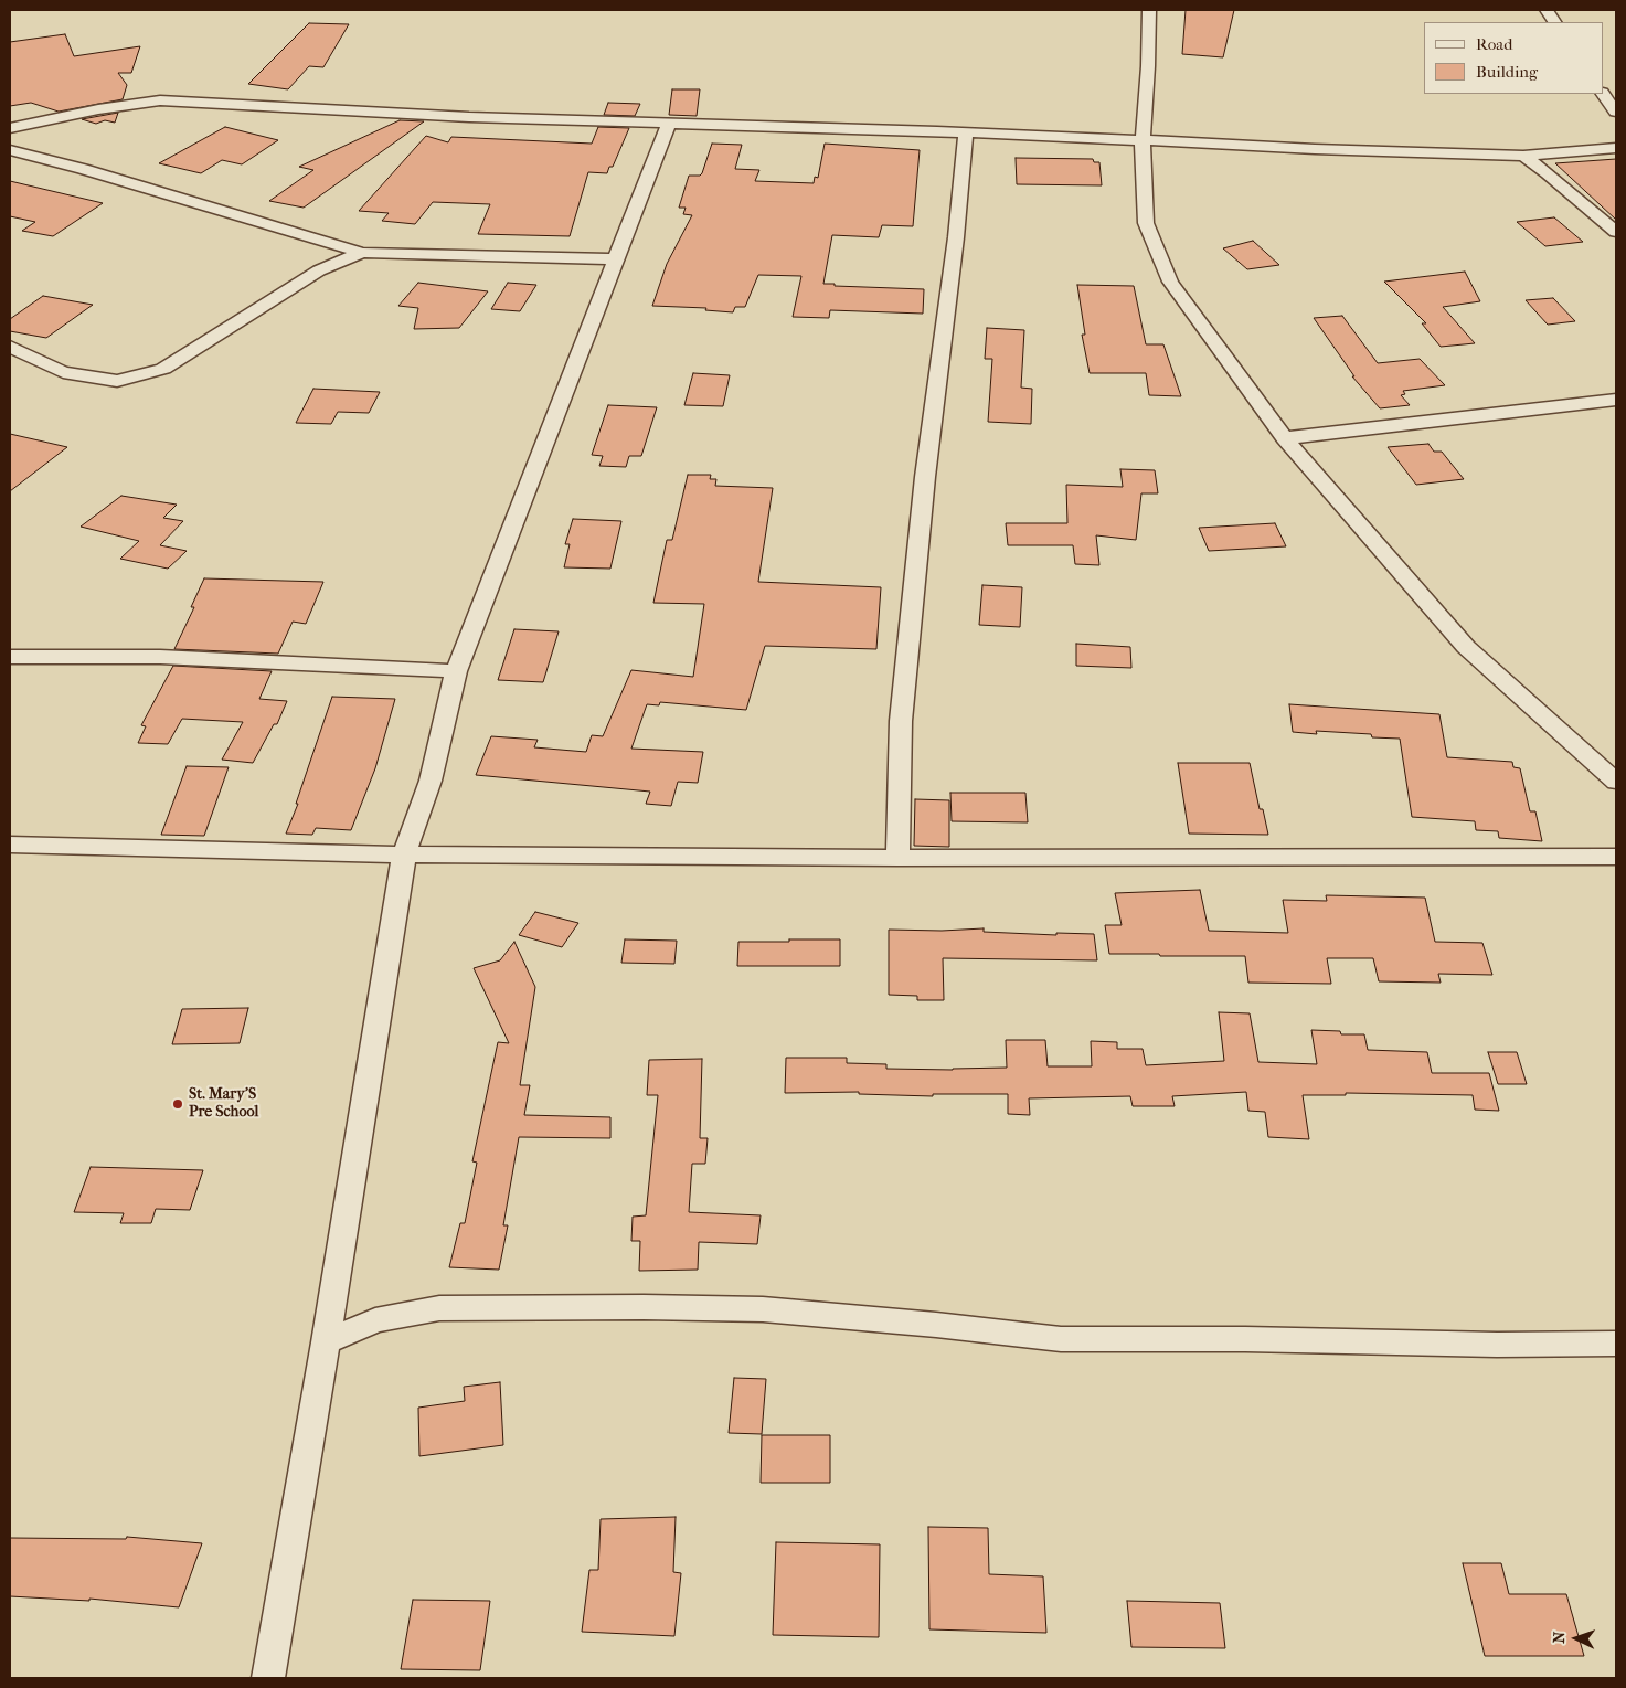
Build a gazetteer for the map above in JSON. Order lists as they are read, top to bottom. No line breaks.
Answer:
{"places":["St. Mary'S Pre School"],"legend":["Road","Building"],"north":"left"}
